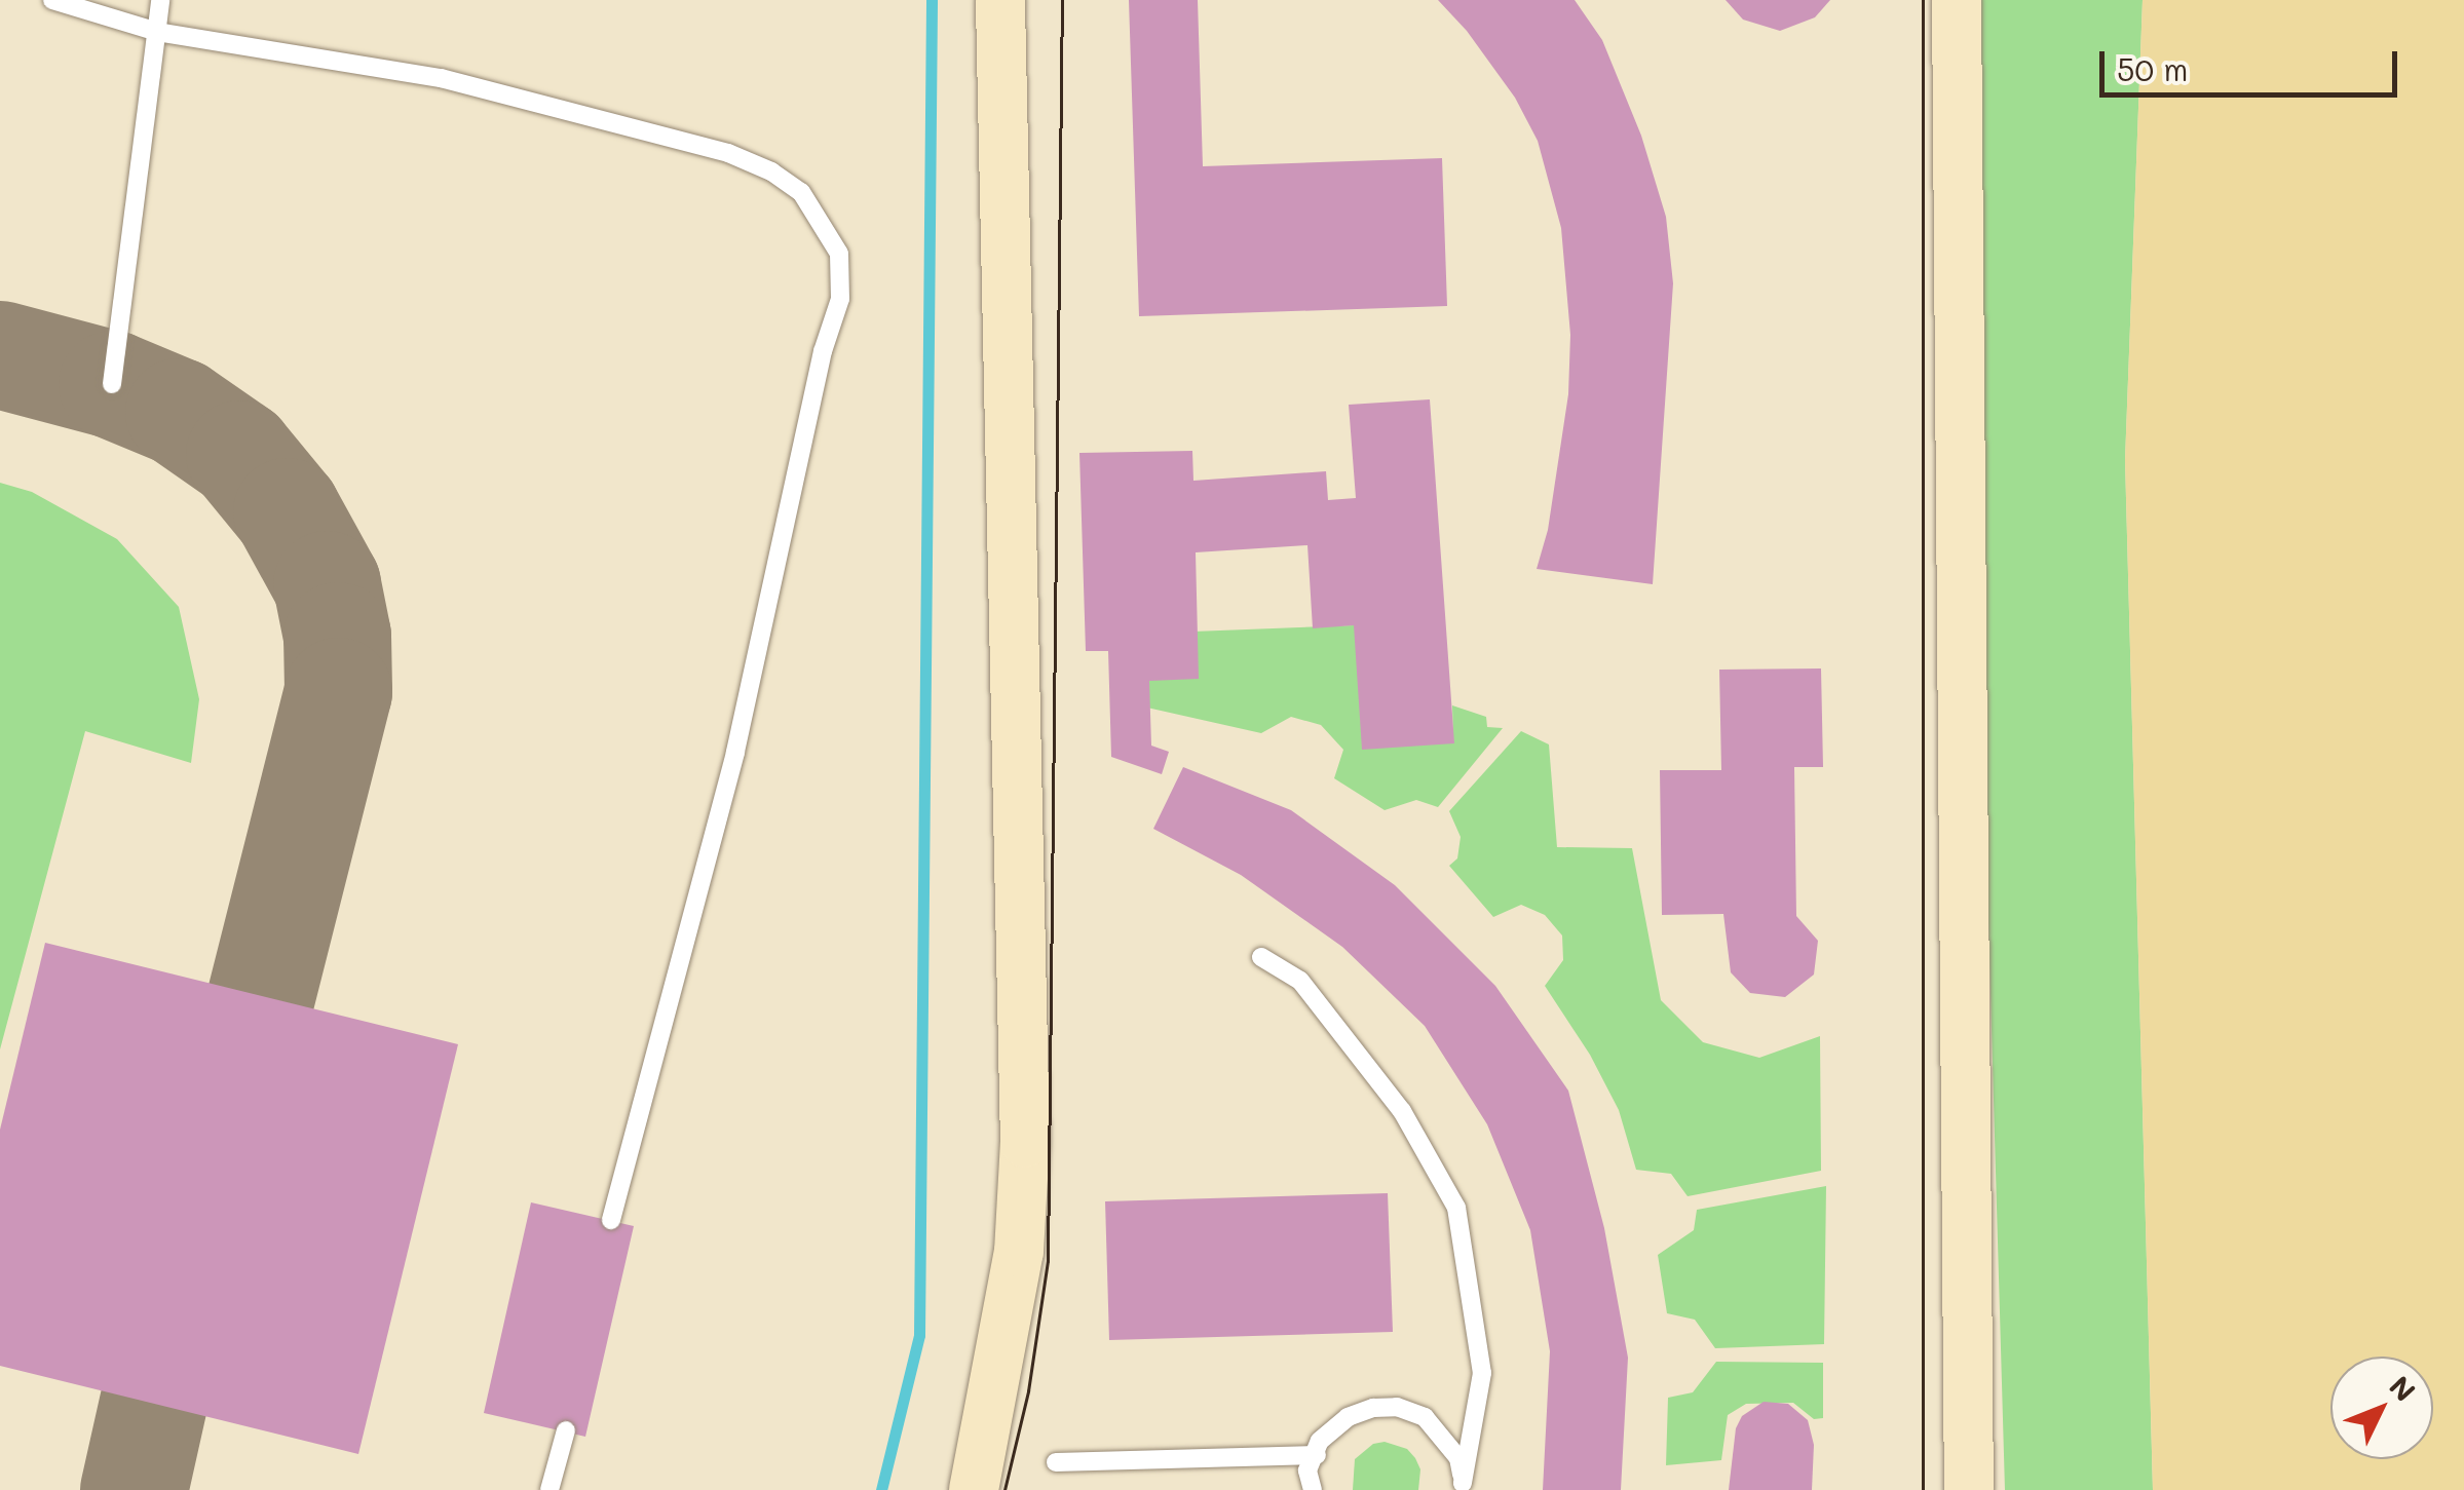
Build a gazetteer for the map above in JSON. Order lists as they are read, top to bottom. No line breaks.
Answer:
{"scale_bar":"50 m","north":"top right"}
